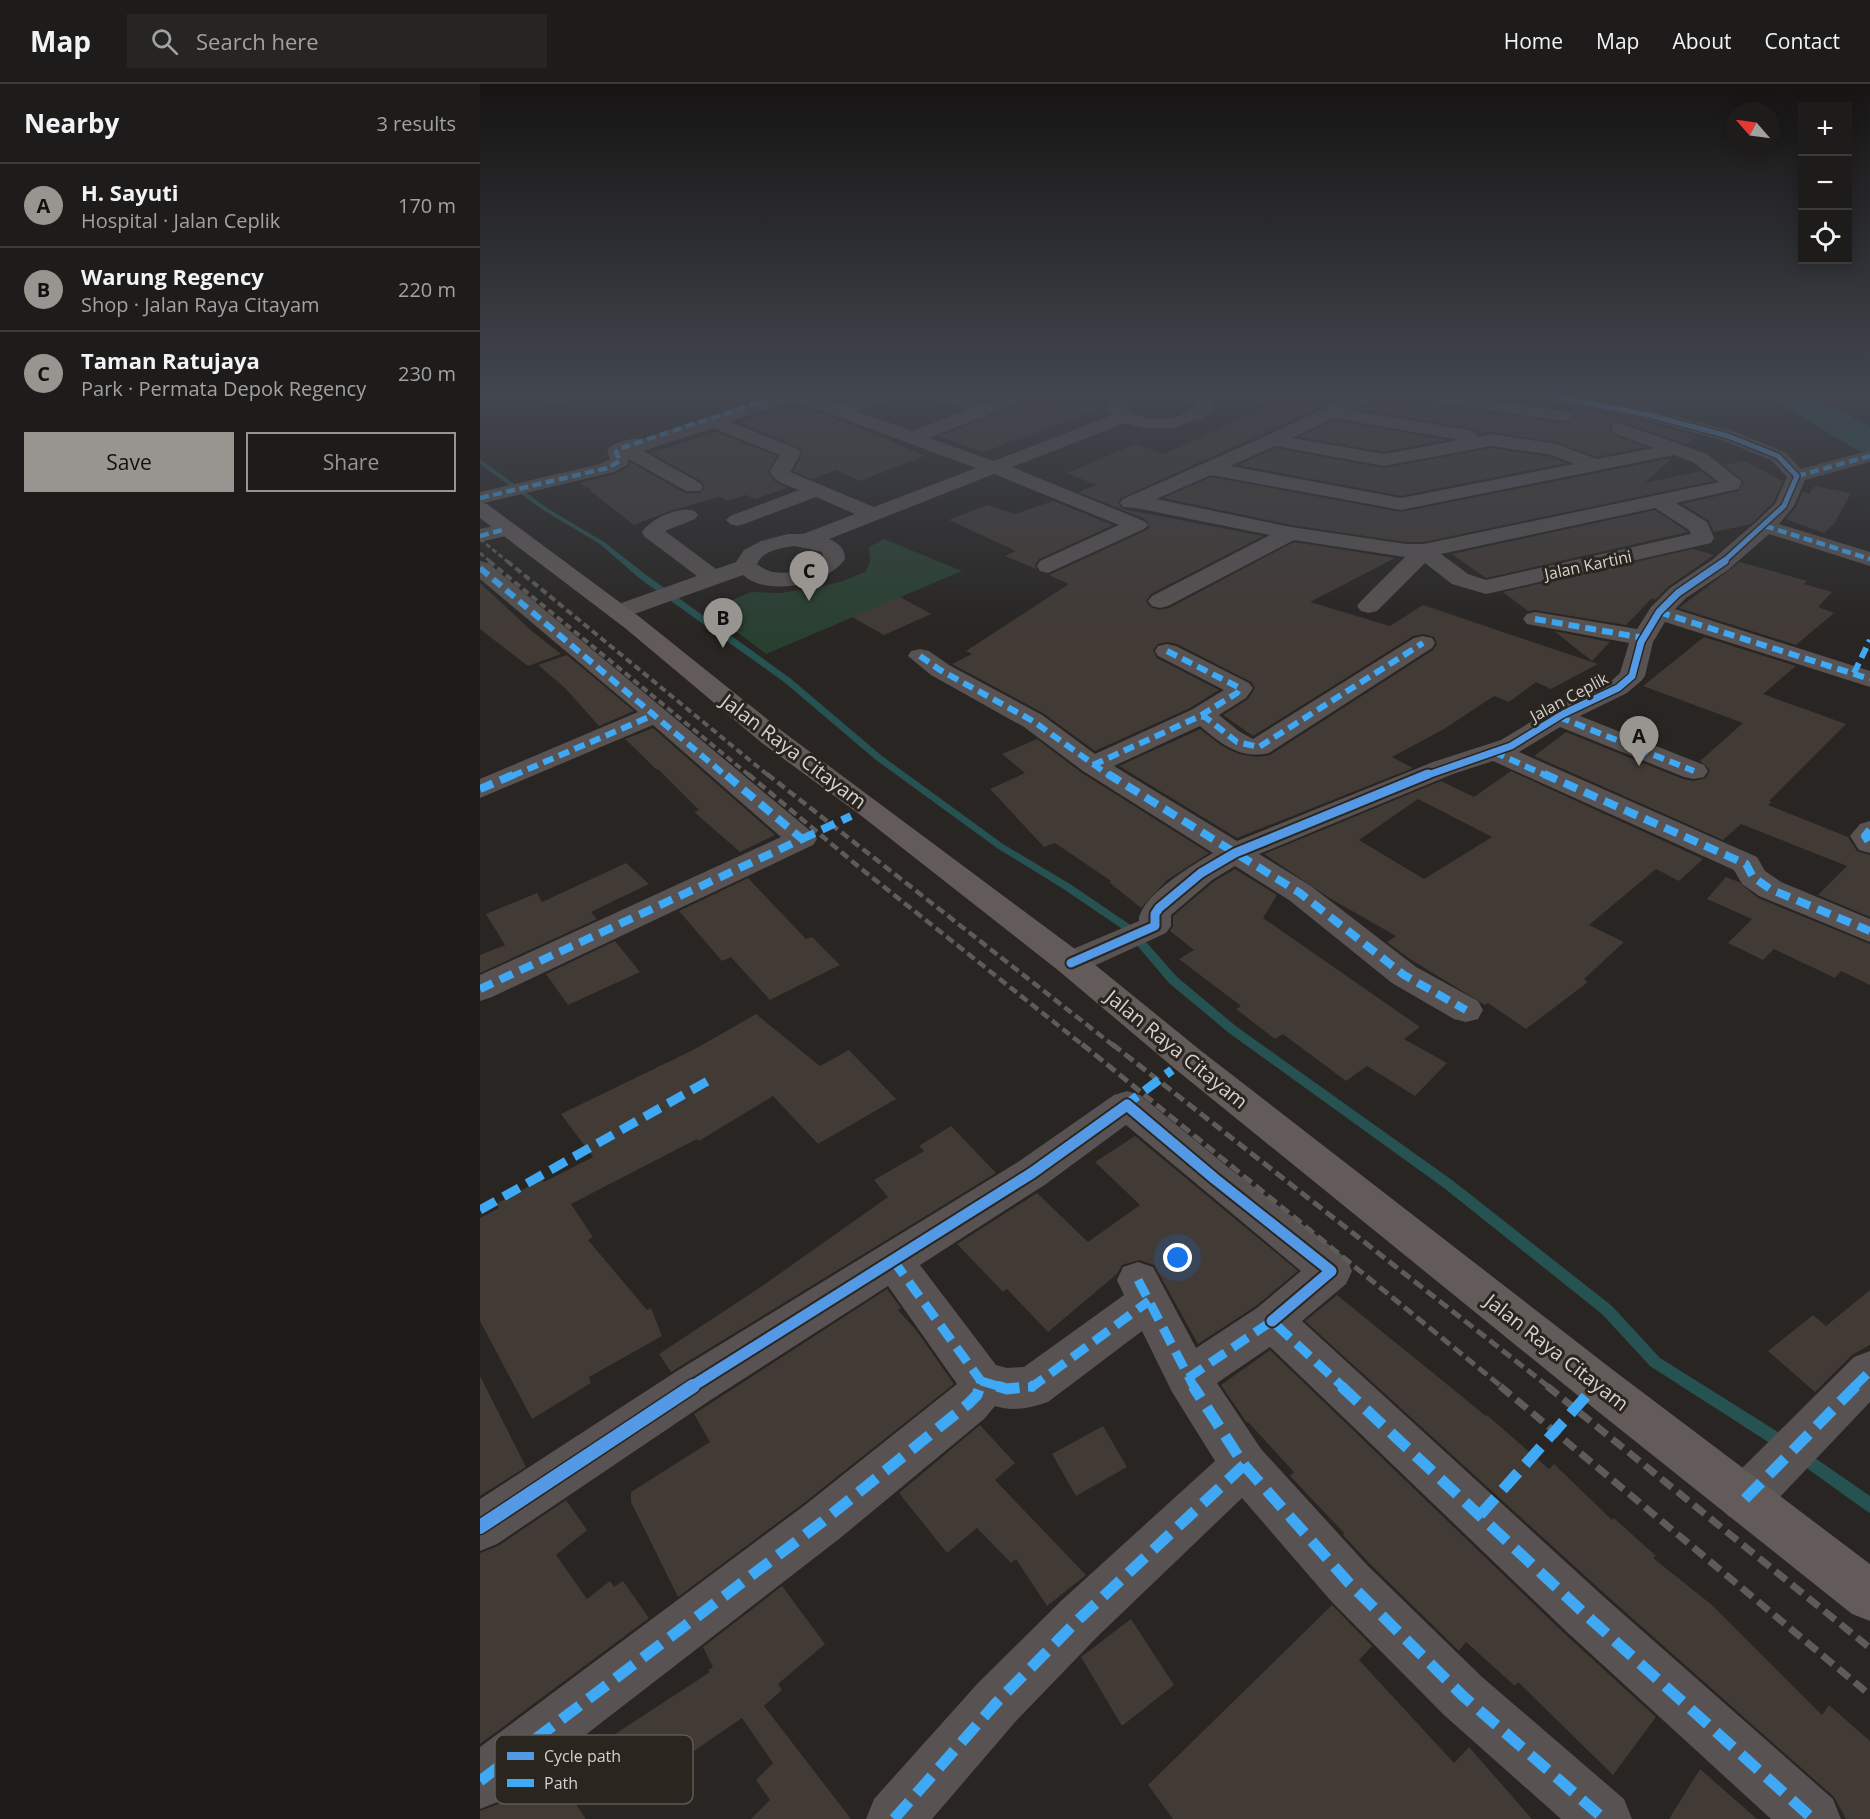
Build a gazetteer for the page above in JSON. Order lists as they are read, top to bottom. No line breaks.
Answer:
{"streets":{"main road":["Jalan Raya Citayam"],"street":["Jalan Kartini","Jalan Ceplik"]},"crossings":[["Jalan Ceplik","Jalan Raya Citayam"]],"legend":["Cycle path","Path"],"north":"top left","page":{"header":"Map","search":"Search here","nav":["Home","Map","About","Contact"],"heading":["Nearby","3 results"],"map_buttons":["+","−"],"list":[{"mark":"A","name":"H. Sayuti","note":"Hospital · Jalan Ceplik","value":"170 m"},{"mark":"B","name":"Warung Regency","note":"Shop · Jalan Raya Citayam","value":"220 m"},{"mark":"C","name":"Taman Ratujaya","note":"Park · Permata Depok Regency","value":"230 m"}],"buttons":["Save","Share"],"pins":["C","B","A"]}}
